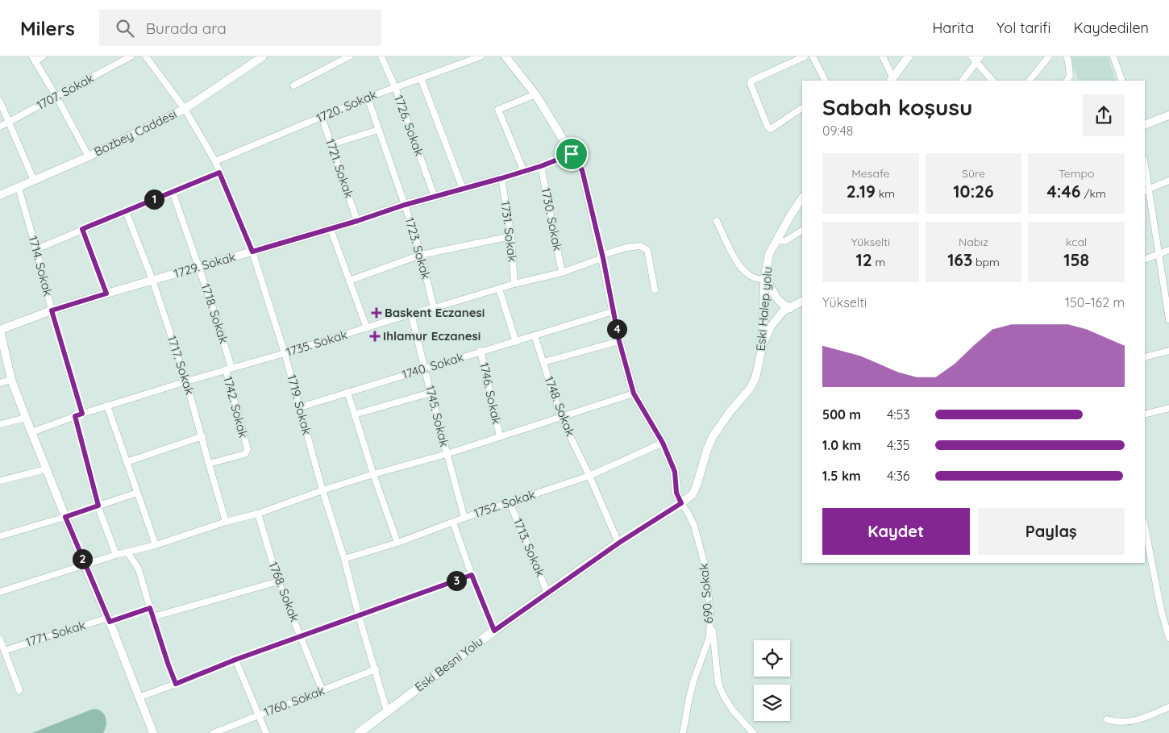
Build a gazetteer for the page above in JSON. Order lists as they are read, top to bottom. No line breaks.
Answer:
{"streets":{"main road":["Eski Besni Yolu"],"street":["1707. Sokak","1720. Sokak","1726. Sokak","Bozbey Caddesi","1721. Sokak","1730. Sokak","1731. Sokak","1723. Sokak","1729. Sokak","1714. Sokak","Eski Halep yolu","1718. Sokak","1735. Sokak","1717. Sokak","1740. Sokak","1746. Sokak","1719. Sokak","1748. Sokak","1742. Sokak","1745. Sokak","1752. Sokak","1713. Sokak","1768. Sokak","690. Sokak","1771. Sokak","1760. Sokak"]},"crossings":[["1720. Sokak","1726. Sokak"],["1720. Sokak","1721. Sokak"],["1720. Sokak","1723. Sokak"],["1720. Sokak","1719. Sokak"],["1726. Sokak","1729. Sokak"],["Bozbey Caddesi","1714. Sokak"],["Bozbey Caddesi","1719. Sokak"],["1721. Sokak","1729. Sokak"],["1730. Sokak","1729. Sokak"],["1730. Sokak","1735. Sokak"],["1731. Sokak","1729. Sokak"],["1731. Sokak","1735. Sokak"],["1723. Sokak","1729. Sokak"],["1723. Sokak","1735. Sokak"],["1729. Sokak","1714. Sokak"],["1729. Sokak","1718. Sokak"],["1729. Sokak","1717. Sokak"],["1729. Sokak","1719. Sokak"],["1714. Sokak","1735. Sokak"],["Eski Halep yolu","690. Sokak"],["Eski Halep yolu","Eski Besni Yolu"],["1718. Sokak","1735. Sokak"],["1718. Sokak","1742. Sokak"],["1735. Sokak","1717. Sokak"],["1735. Sokak","1719. Sokak"],["1735. Sokak","1742. Sokak"],["1735. Sokak","1745. Sokak"],["1717. Sokak","1742. Sokak"],["1740. Sokak","1746. Sokak"],["1740. Sokak","1719. Sokak"],["1740. Sokak","1748. Sokak"],["1740. Sokak","1745. Sokak"],["1719. Sokak","1752. Sokak"],["1719. Sokak","Eski Besni Yolu"],["1719. Sokak","1760. Sokak"],["1748. Sokak","1752. Sokak"],["1748. Sokak","Eski Besni Yolu"],["1745. Sokak","1752. Sokak"],["1752. Sokak","1713. Sokak"],["1713. Sokak","Eski Besni Yolu"],["1768. Sokak","1760. Sokak"],["690. Sokak","Eski Besni Yolu"]],"places":{"health":["Baskent Eczanesi","Ihlamur Eczanesi"]},"page":{"header":"Milers","search":"Burada ara","nav":["Harita","Yol tarifi","Kaydedilen"],"heading":["Sabah koşusu","09:48"],"stats":[["Mesafe","2.19 km"],["Süre","10:26"],["Tempo","4:46 /km"],["Yükselti","12 m"],["Nabız","163 bpm"],["kcal","158"]],"pins":["1","4","2","3"],"chart":["Yükselti","150–162 m"],"list":[{"name":"500 m","note":"4:53"},{"name":"1.0 km","note":"4:35"},{"name":"1.5 km","note":"4:36"}],"buttons":["Kaydet","Paylaş"]}}
